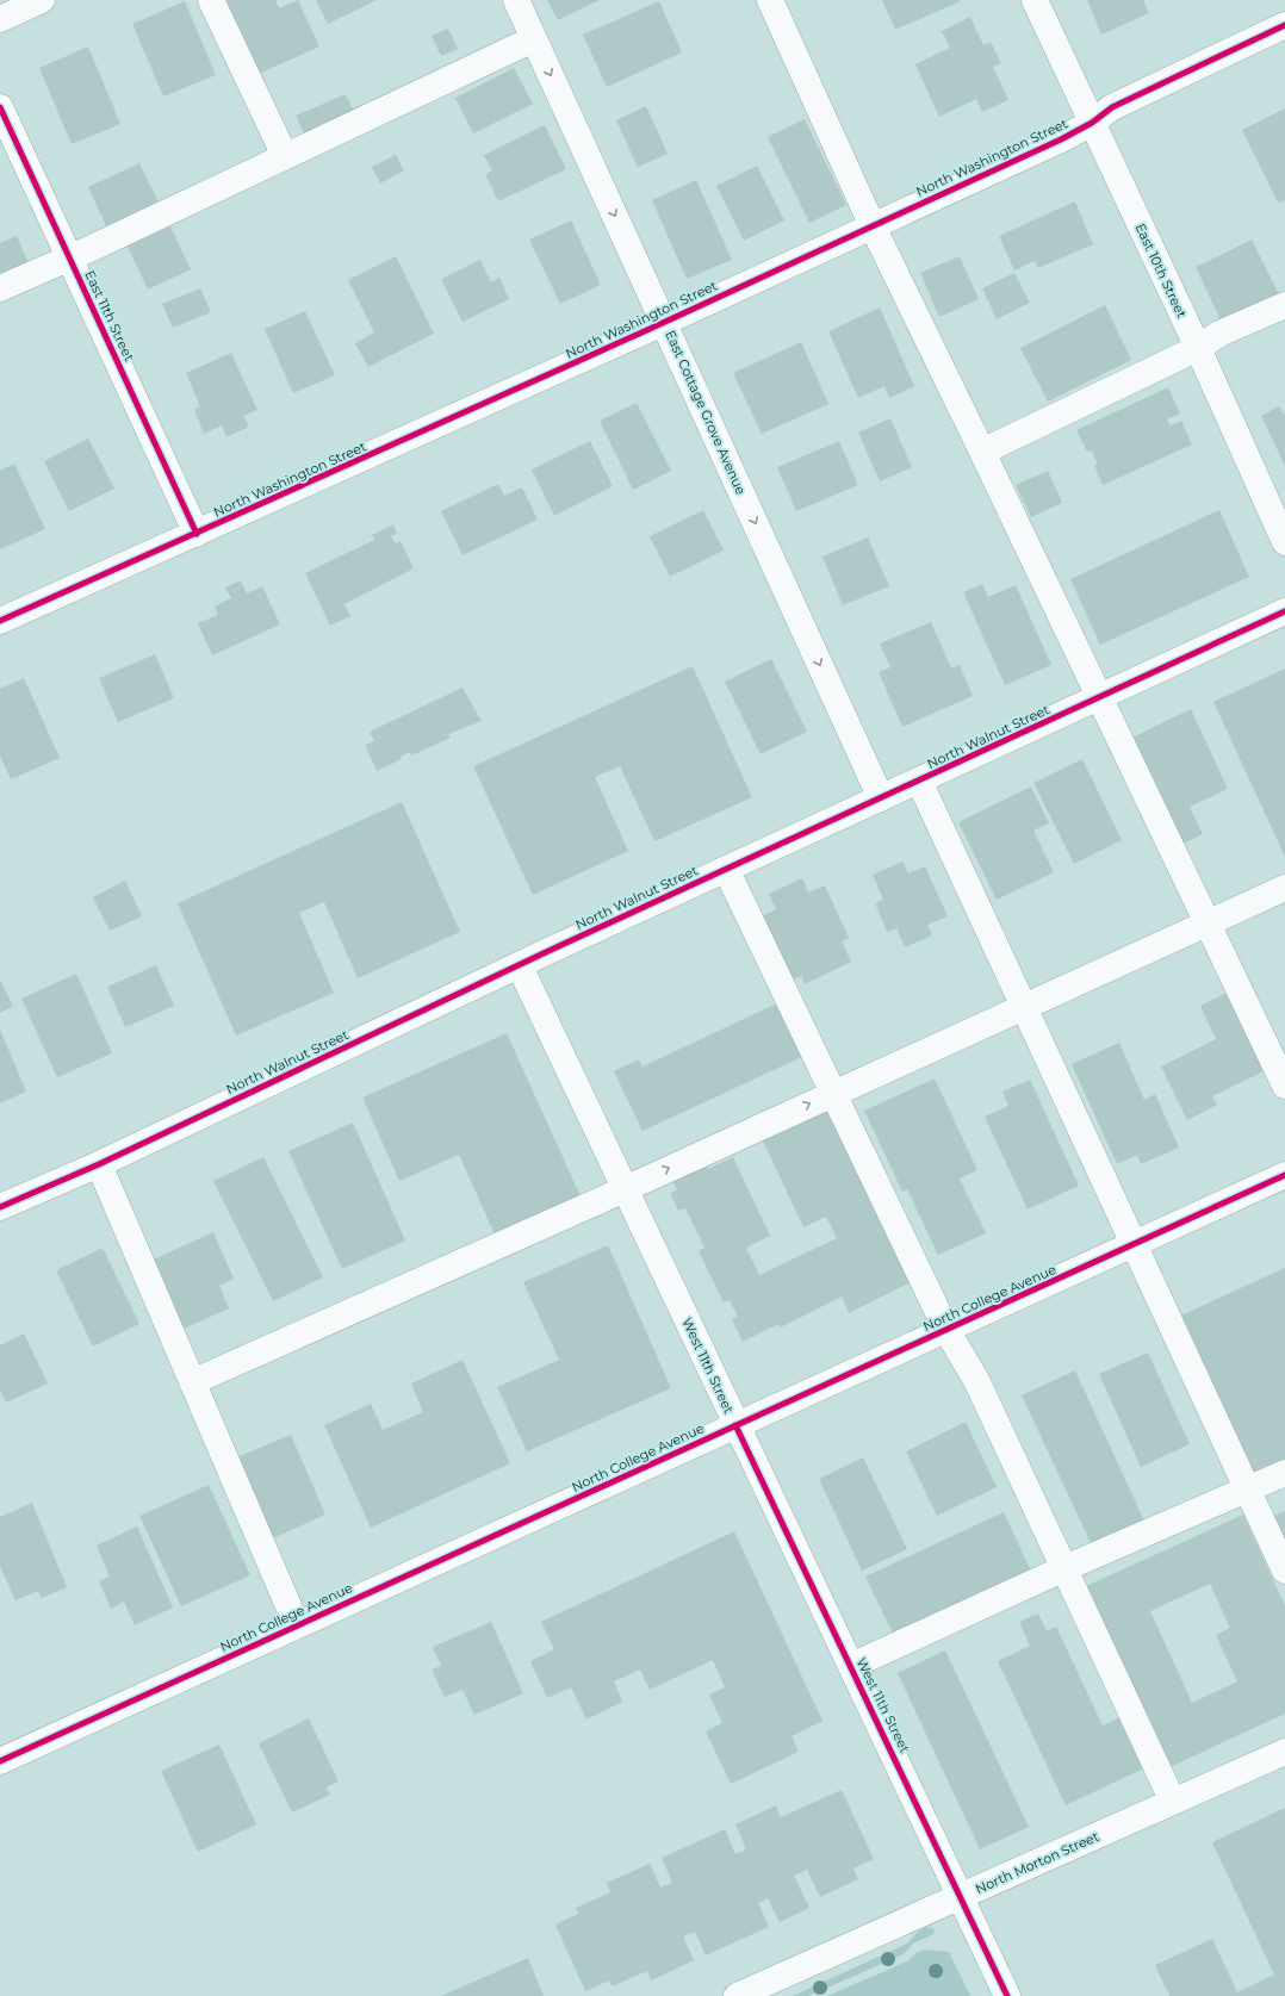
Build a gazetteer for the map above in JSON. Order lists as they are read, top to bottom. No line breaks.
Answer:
{"streets":{"street":["North Washington Street","East 10th Street","East 11th Street","East Cottage Grove Avenue","North Walnut Street","North College Avenue","West 11th Street","North Morton Street"]},"crossings":[["North Washington Street","East 10th Street"],["North Washington Street","East 11th Street"],["North Washington Street","East Cottage Grove Avenue"],["East Cottage Grove Avenue","North Walnut Street"],["North Walnut Street","West 11th Street"],["North College Avenue","West 11th Street"],["West 11th Street","North Morton Street"]]}
